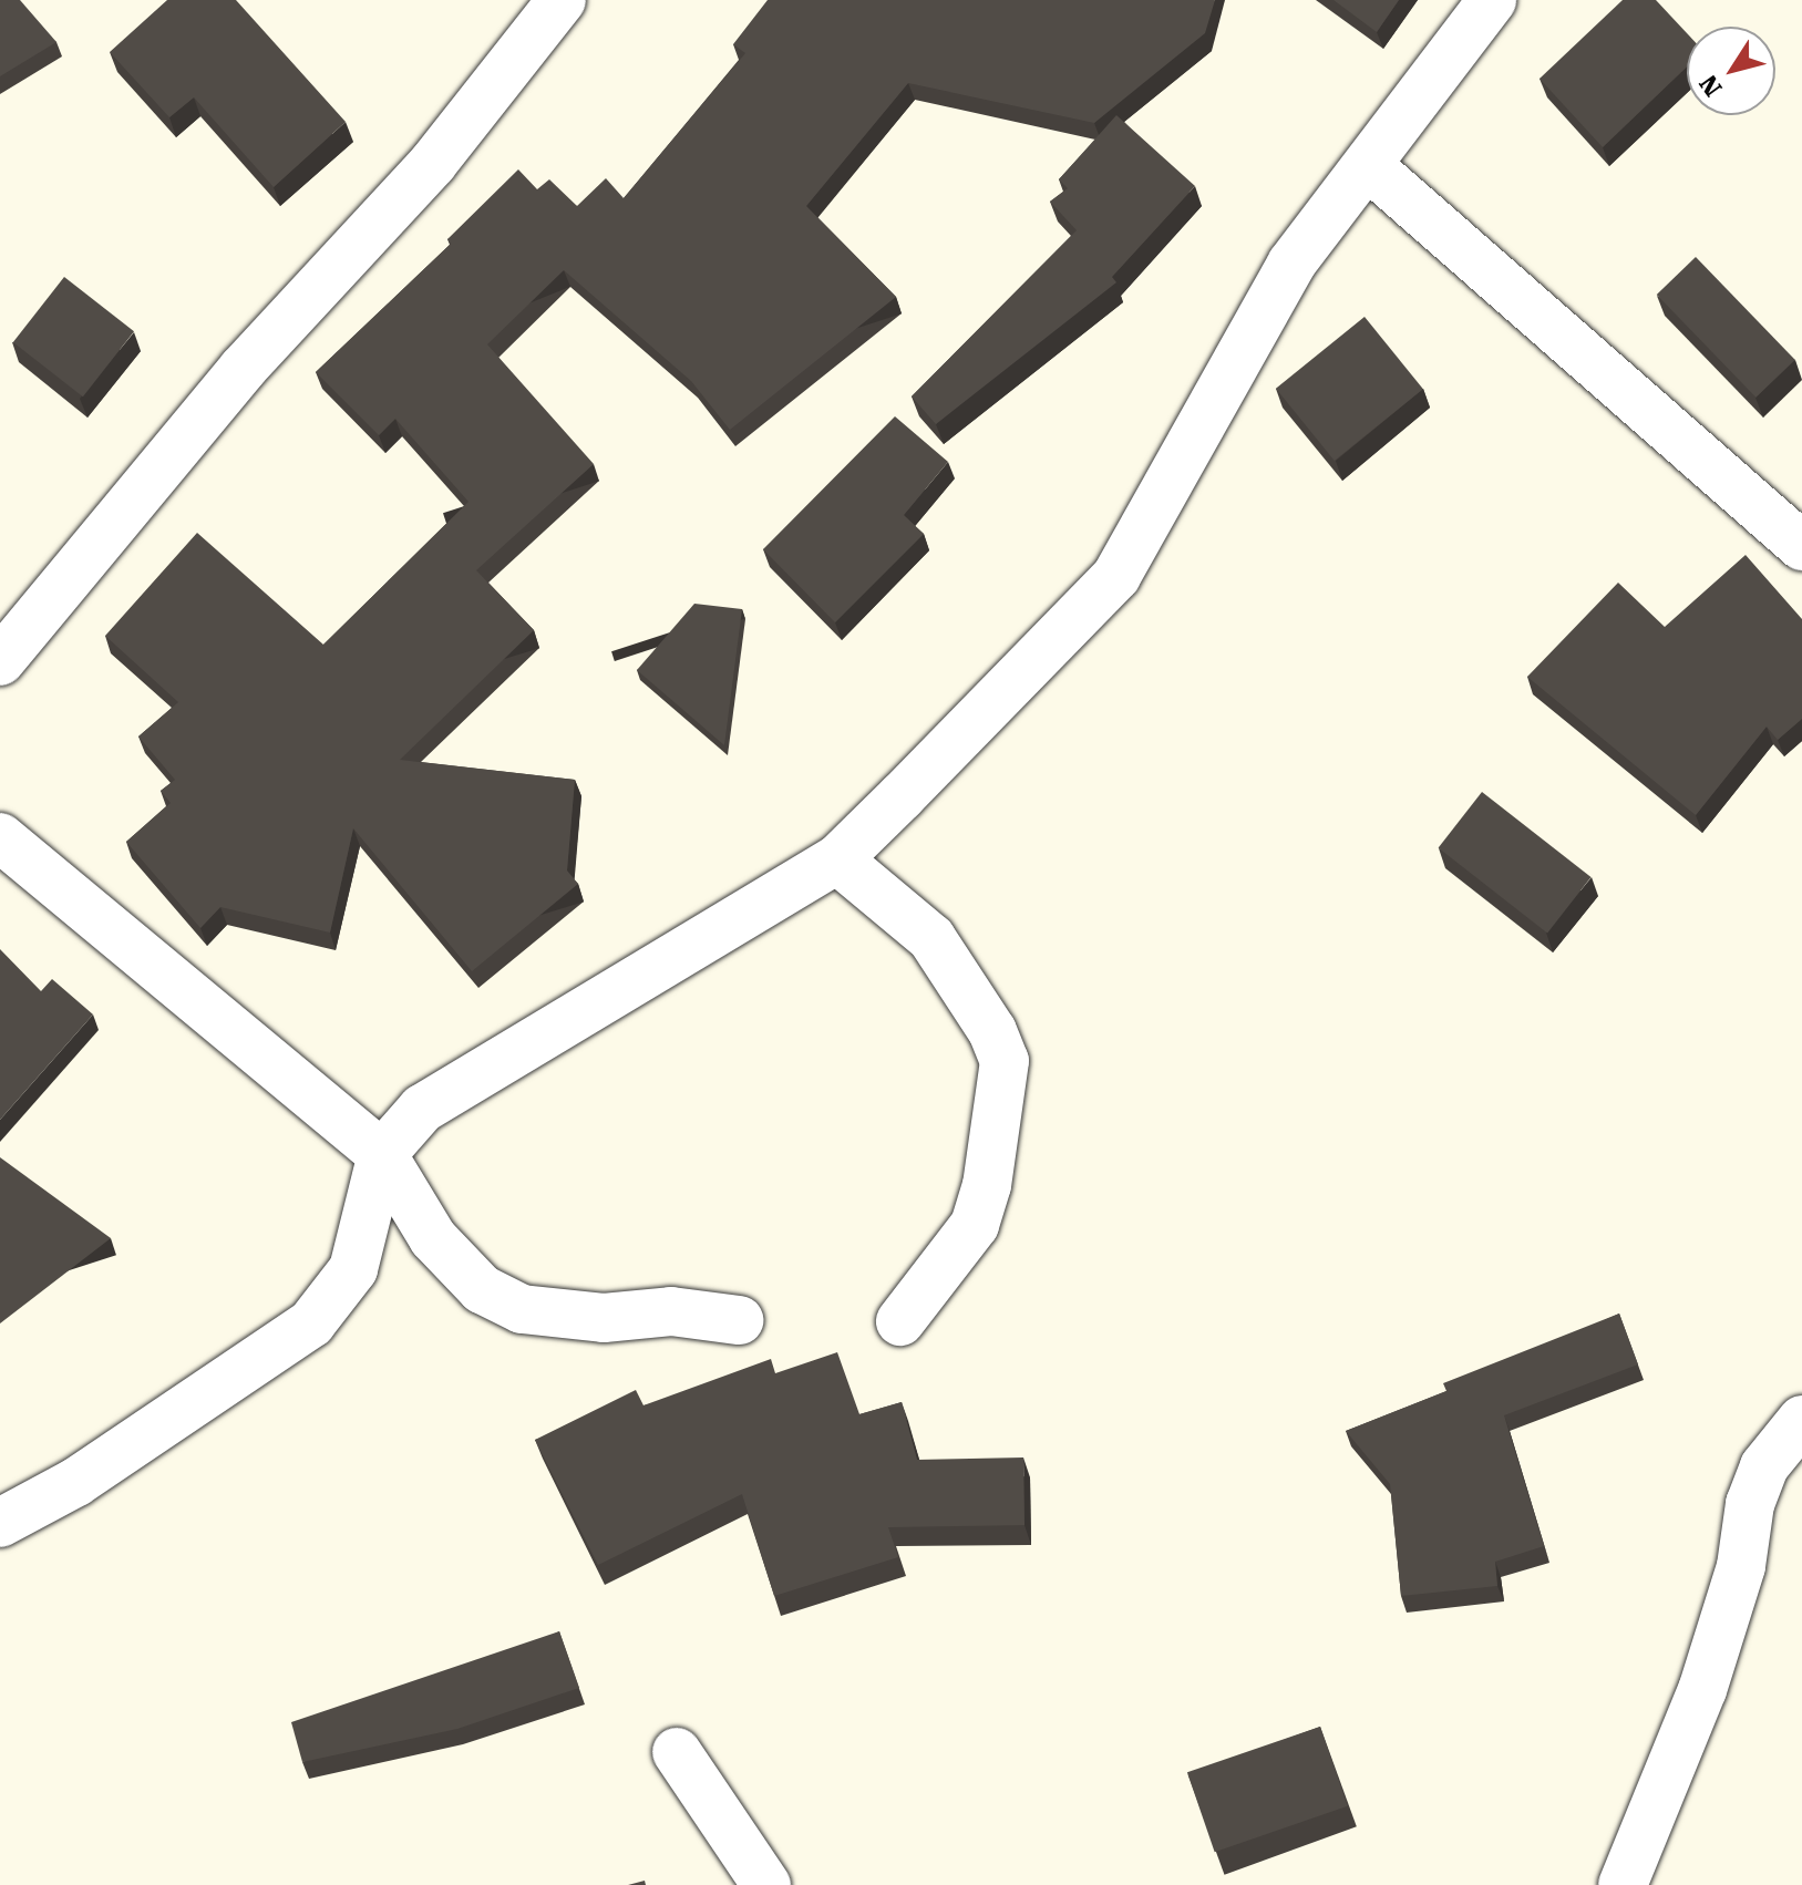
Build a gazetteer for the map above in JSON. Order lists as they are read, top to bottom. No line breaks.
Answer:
{"north":"bottom left"}
